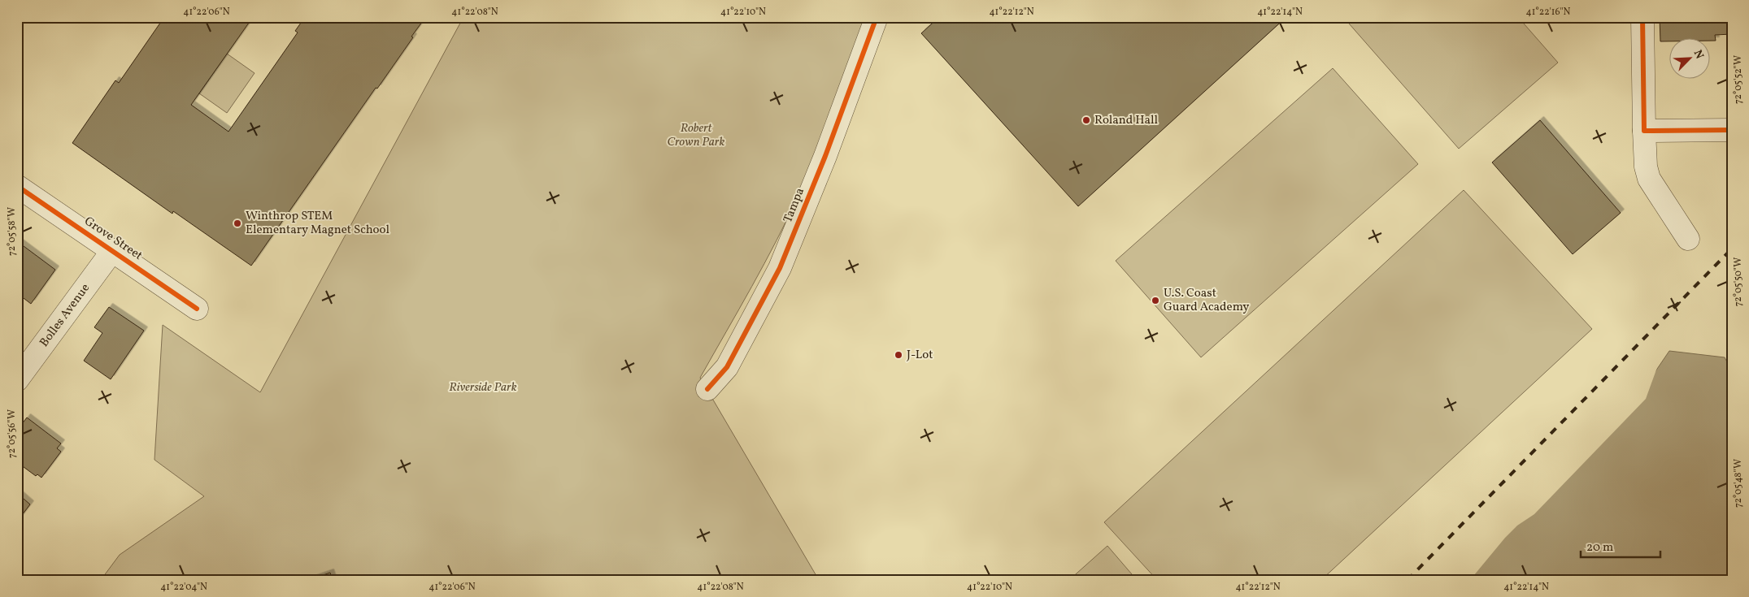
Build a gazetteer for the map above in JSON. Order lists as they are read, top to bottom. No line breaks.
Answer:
{"streets":{"street":["Tampa","Grove Street","Bolles Avenue"]},"crossings":[["Grove Street","Bolles Avenue"]],"parks":["Robert Crown Park","Riverside Park"],"places":["Roland Hall","Winthrop STEM Elementary Magnet School","U.S. Coast Guard Academy","J-Lot"],"scale_bar":"20 m","north":"top right","coordinates":["41°22'06\"N","41°22'08\"N","41°22'10\"N","41°22'12\"N","41°22'14\"N","41°22'16\"N","72°05'52\"W","72°05'58\"W","72°05'50\"W","72°05'56\"W","72°05'48\"W","41°22'04\"N"]}
